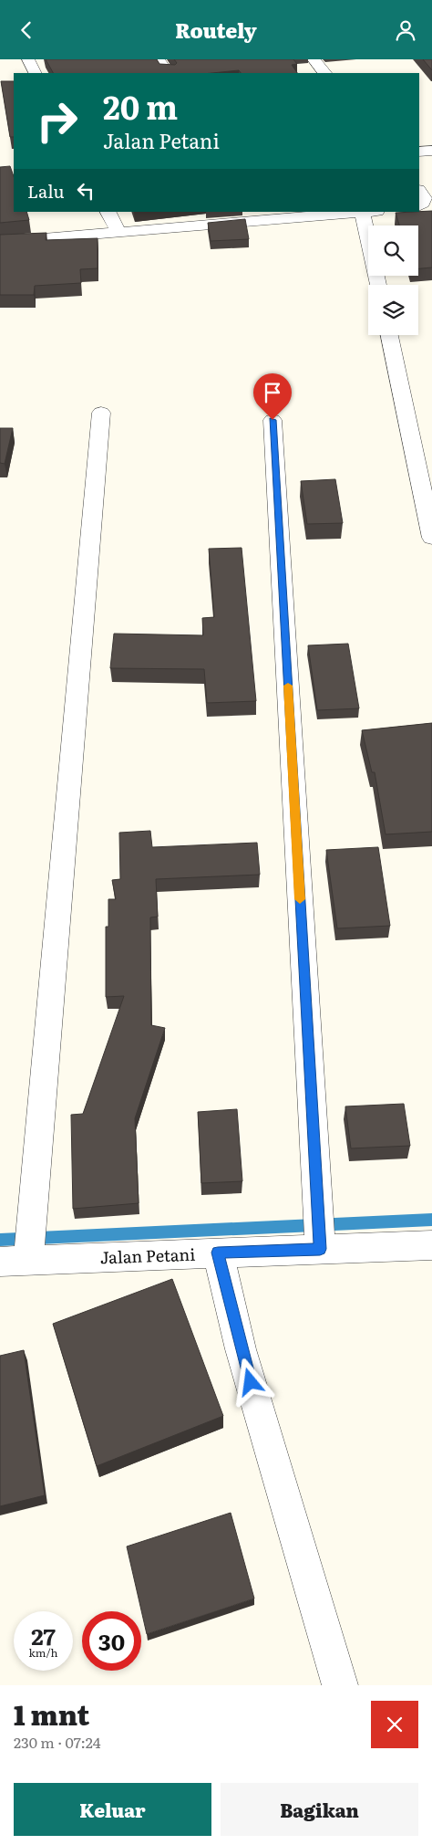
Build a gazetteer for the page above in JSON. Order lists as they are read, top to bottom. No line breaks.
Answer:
{"streets":{"street":["Jalan Petani"]},"page":{"header":"Routely","turn":["20 m","Jalan Petani"],"then":"Lalu","speed":"27 km/h","limit":"30","heading":["1 mnt","230 m · 07:24"],"buttons":["Keluar","Bagikan"]}}
